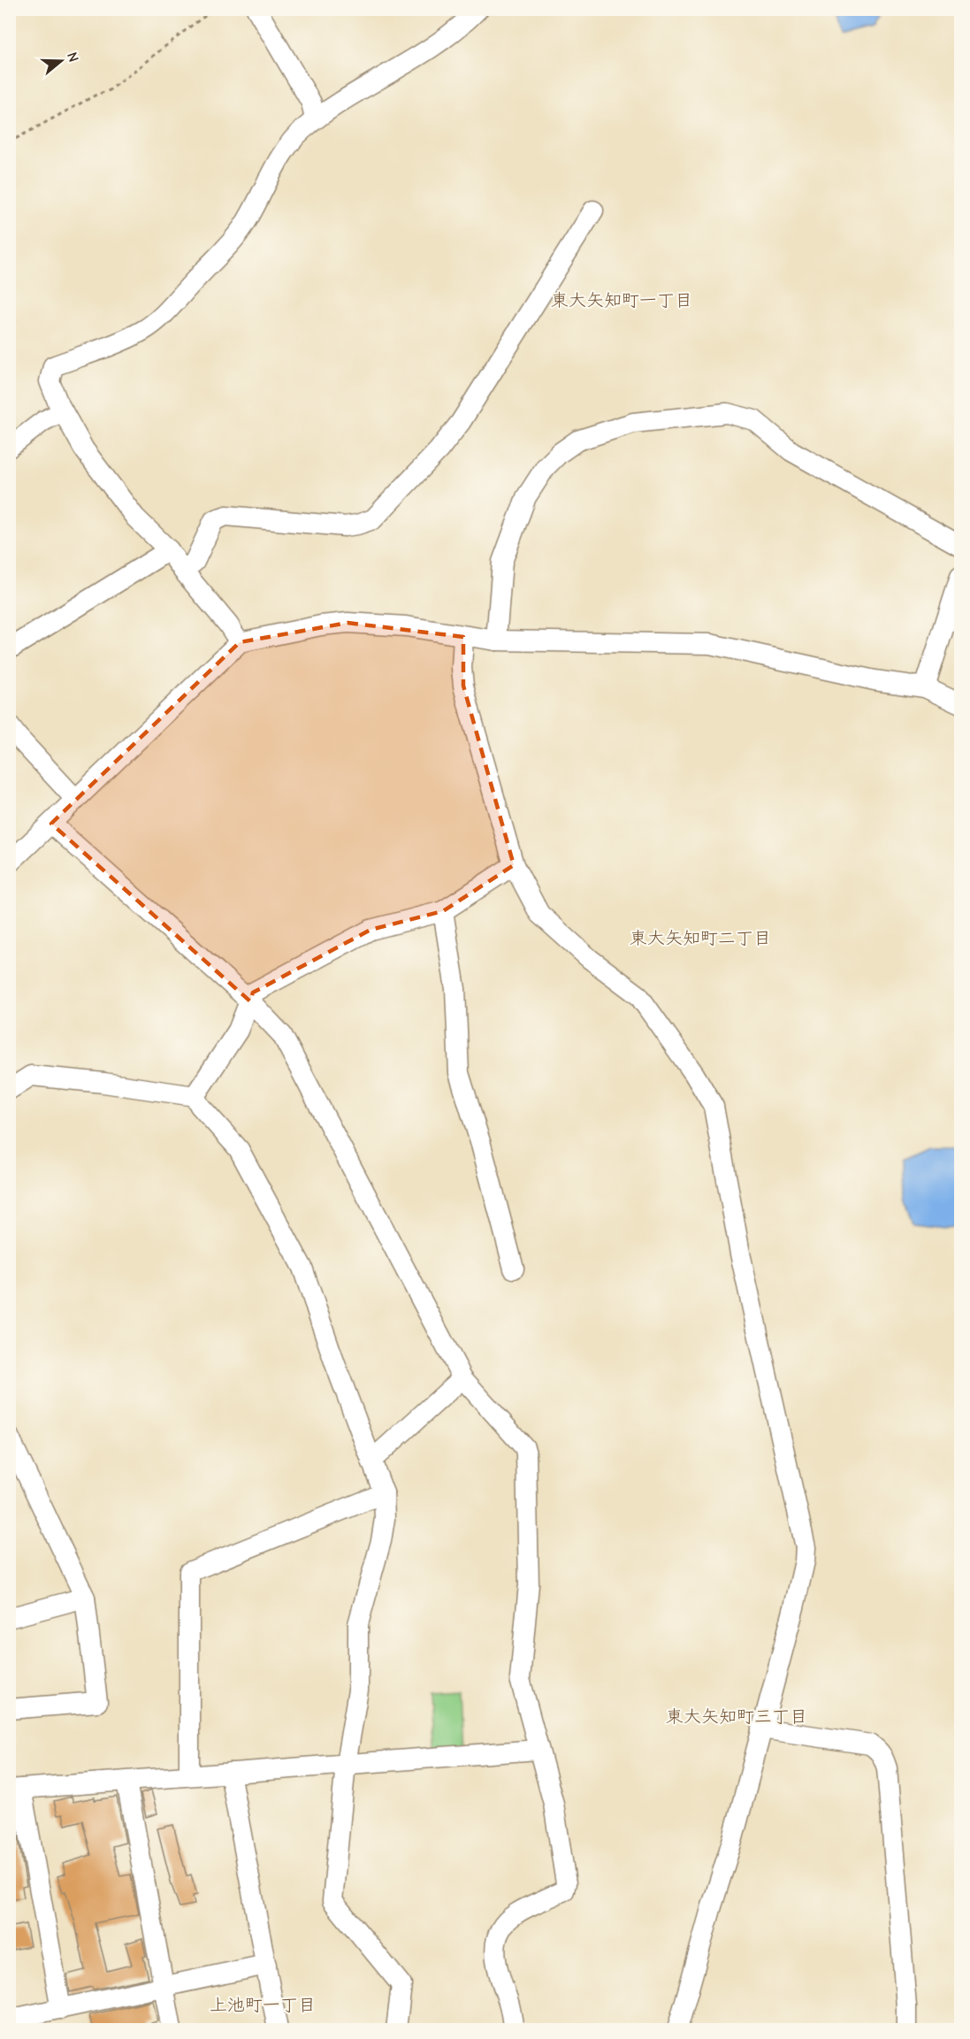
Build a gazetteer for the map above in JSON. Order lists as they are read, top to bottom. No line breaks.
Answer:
{"districts":["東大矢知町一丁目","東大矢知町二丁目","東大矢知町三丁目","上池町一丁目"],"north":"right"}
